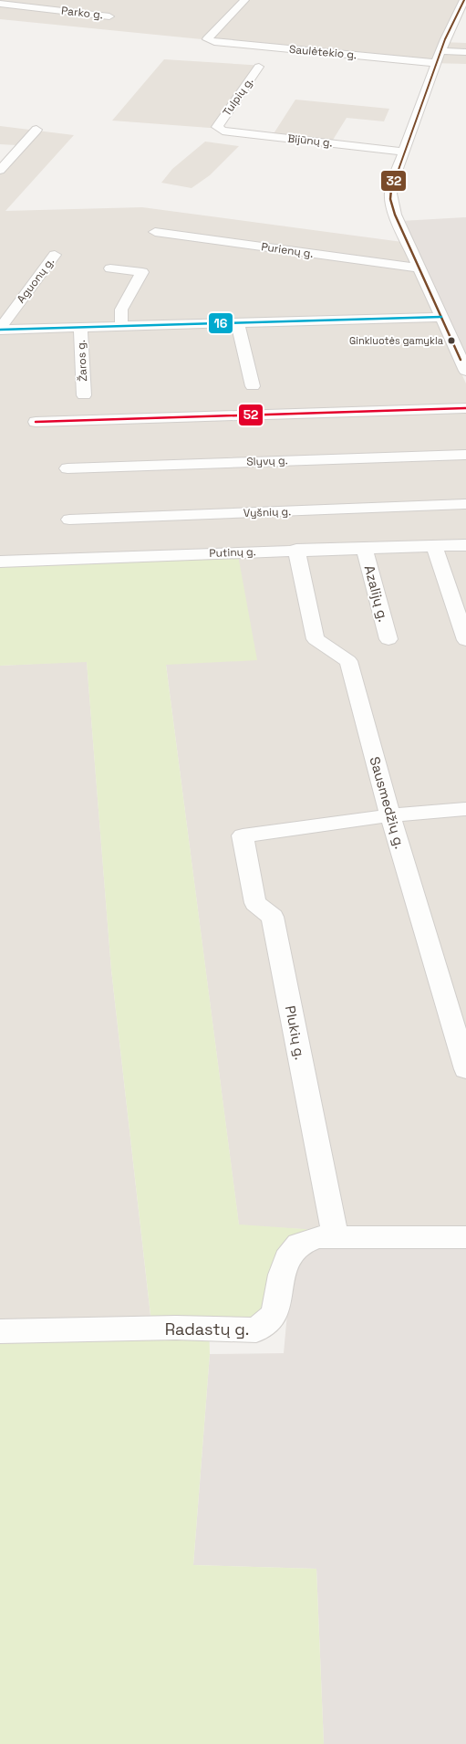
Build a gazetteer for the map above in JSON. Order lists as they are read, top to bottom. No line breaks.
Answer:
{"streets":{"street":["Parko g.","Saulėtekio g.","Tulpių g.","Bijūnų g.","Purienų g.","Aguonų g.","Žaros g.","Slyvų g.","Vyšnių g.","Putinų g.","Azalijų g.","Sausmedžių g.","Plukių g.","Radastų g."]},"crossings":[["Tulpių g.","Bijūnų g."],["Putinų g.","Azalijų g."],["Putinų g.","Sausmedžių g."],["Sausmedžių g.","Plukių g."],["Plukių g.","Radastų g."]],"places":["Ginkluotės gamykla"],"lines":["transit line 32","transit line 16","transit line 52"]}
